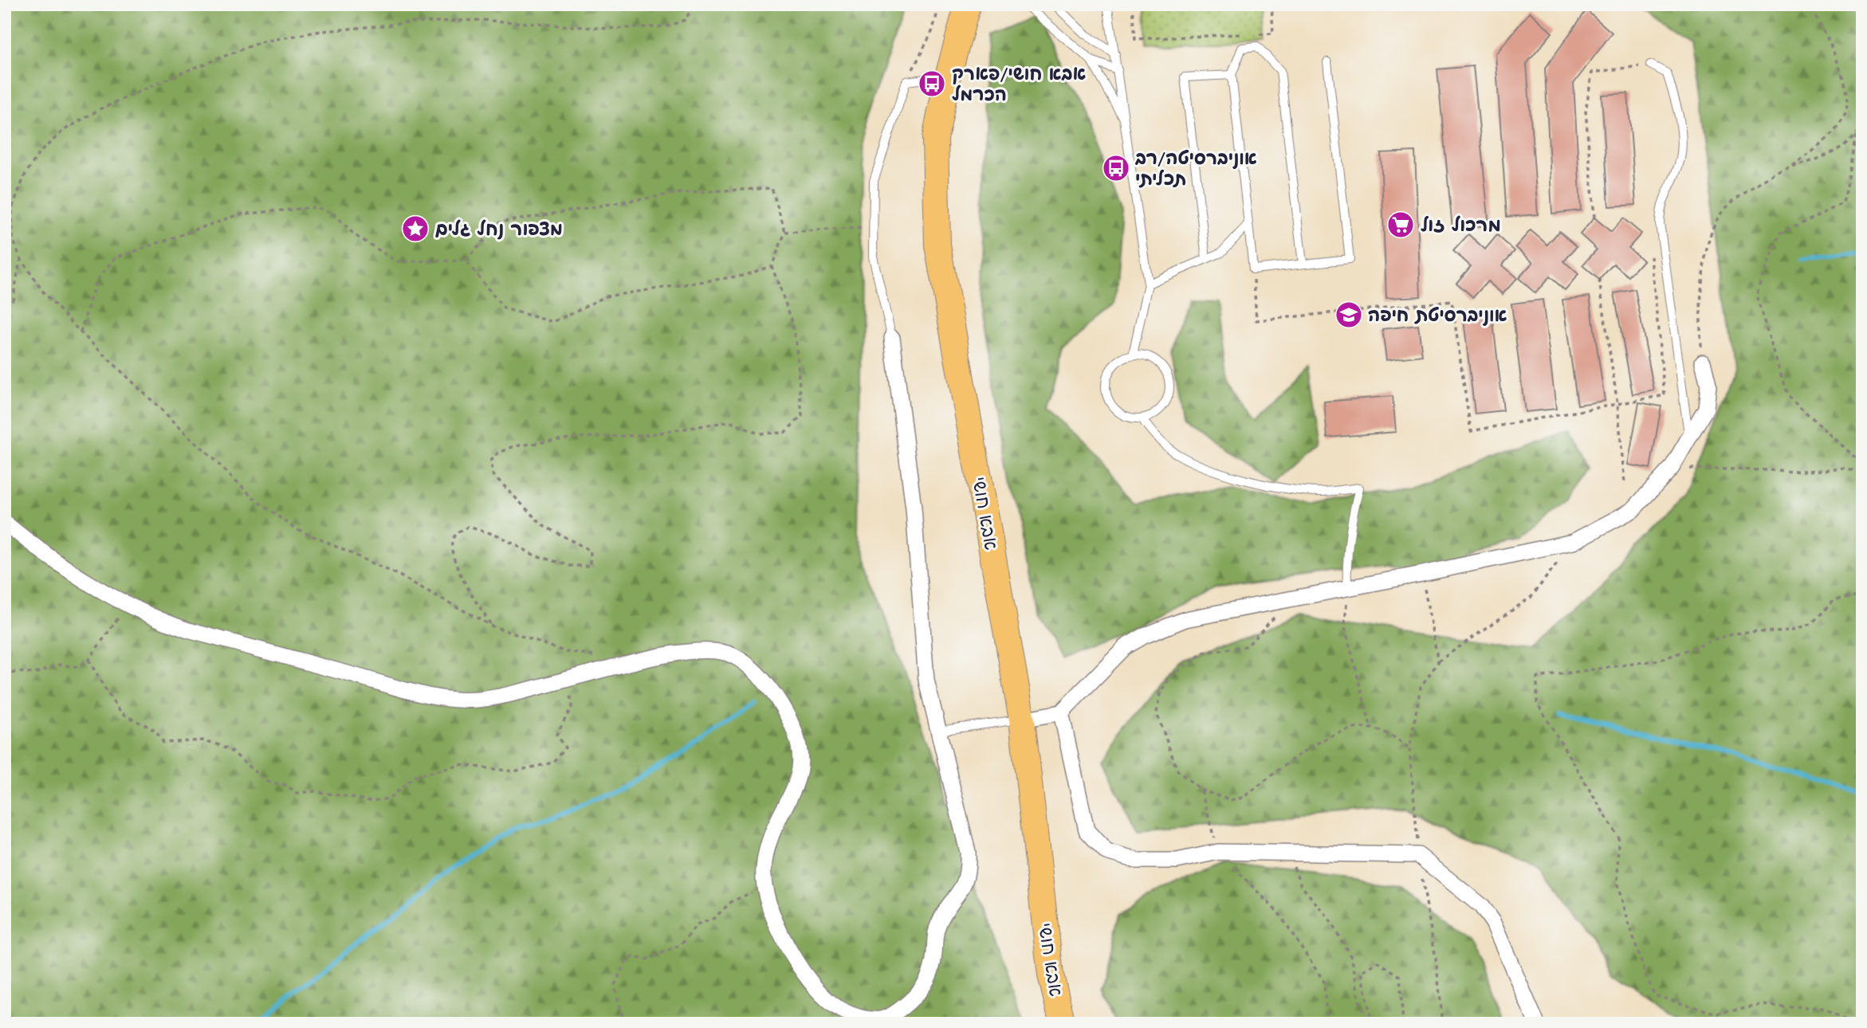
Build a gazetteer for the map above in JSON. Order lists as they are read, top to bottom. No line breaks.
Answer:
{"streets":{"main road":["אבא חושי"]},"places":{"bus stop":["אבא חושי/פארק הכרמל","אוניברסיטה/רב תכליתי"],"supermarket":["מרכול זול"],"place":["מצפור נחל גלים"],"school or university":["אוניברסיטת חיפה"]}}
